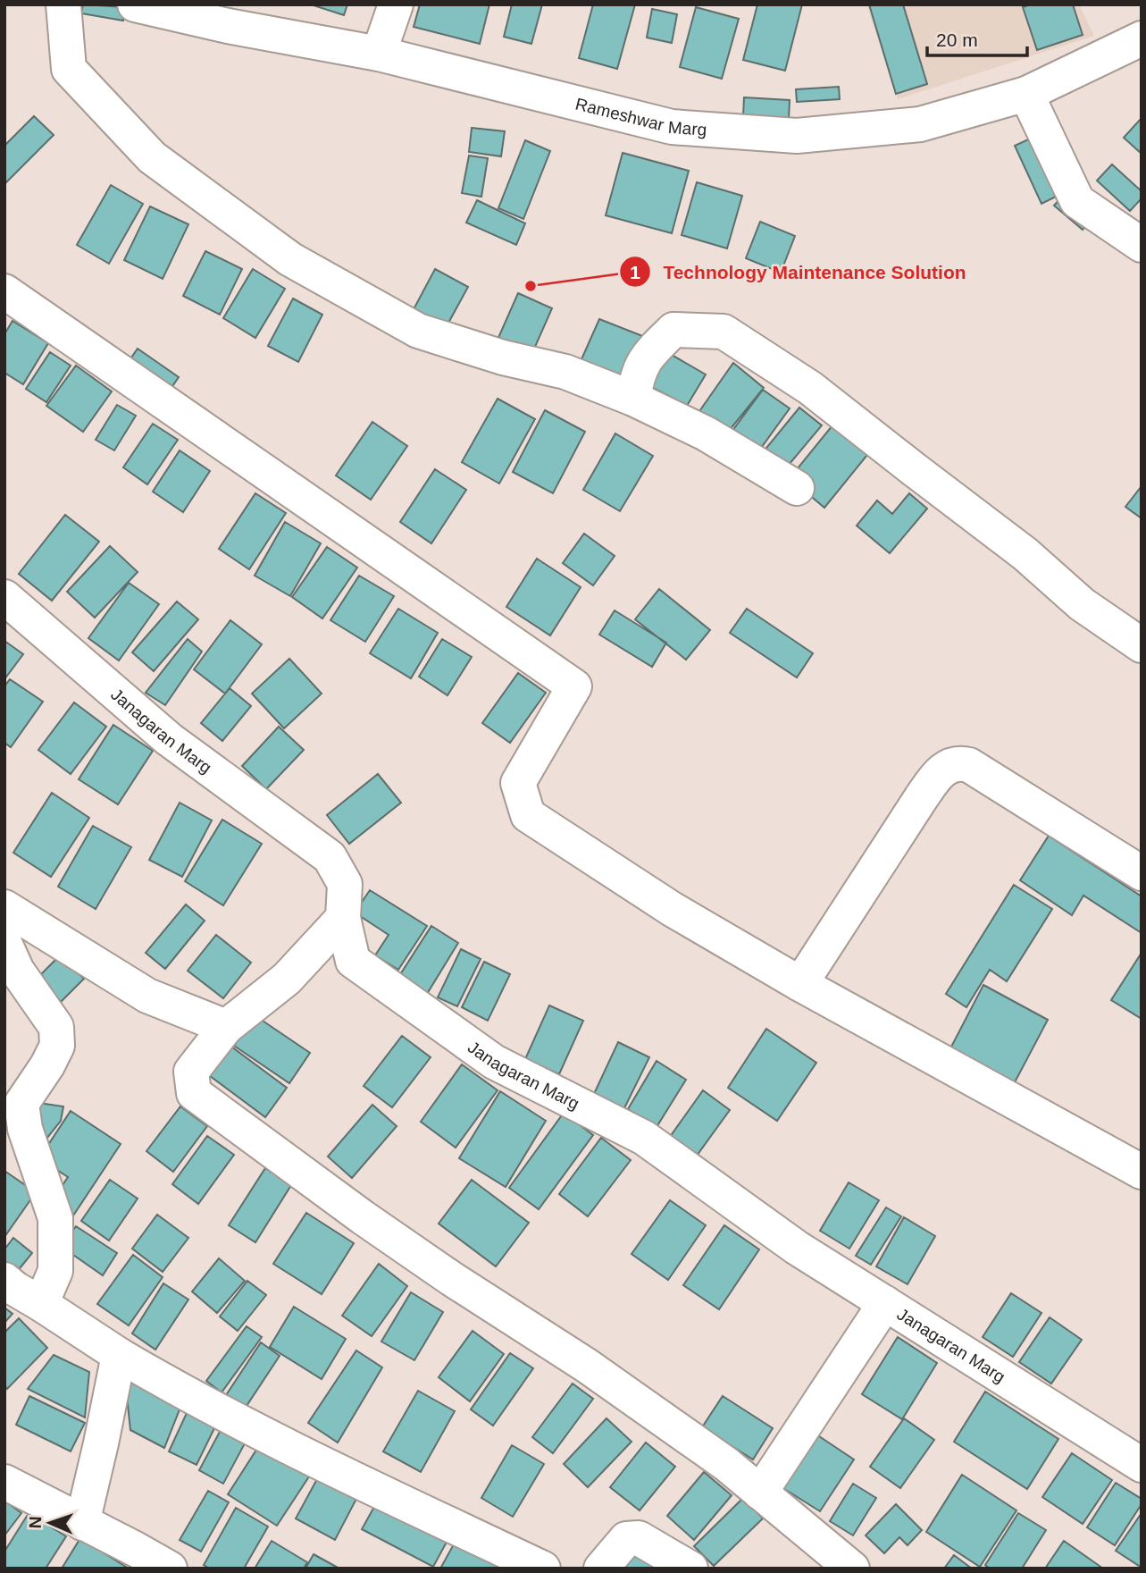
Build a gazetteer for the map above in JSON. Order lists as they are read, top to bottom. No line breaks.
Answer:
{"streets":{"street":["Rameshwar Marg","Janagaran Marg"]},"places":["Technology Maintenance Solution"],"scale_bar":"20 m","north":"left"}
